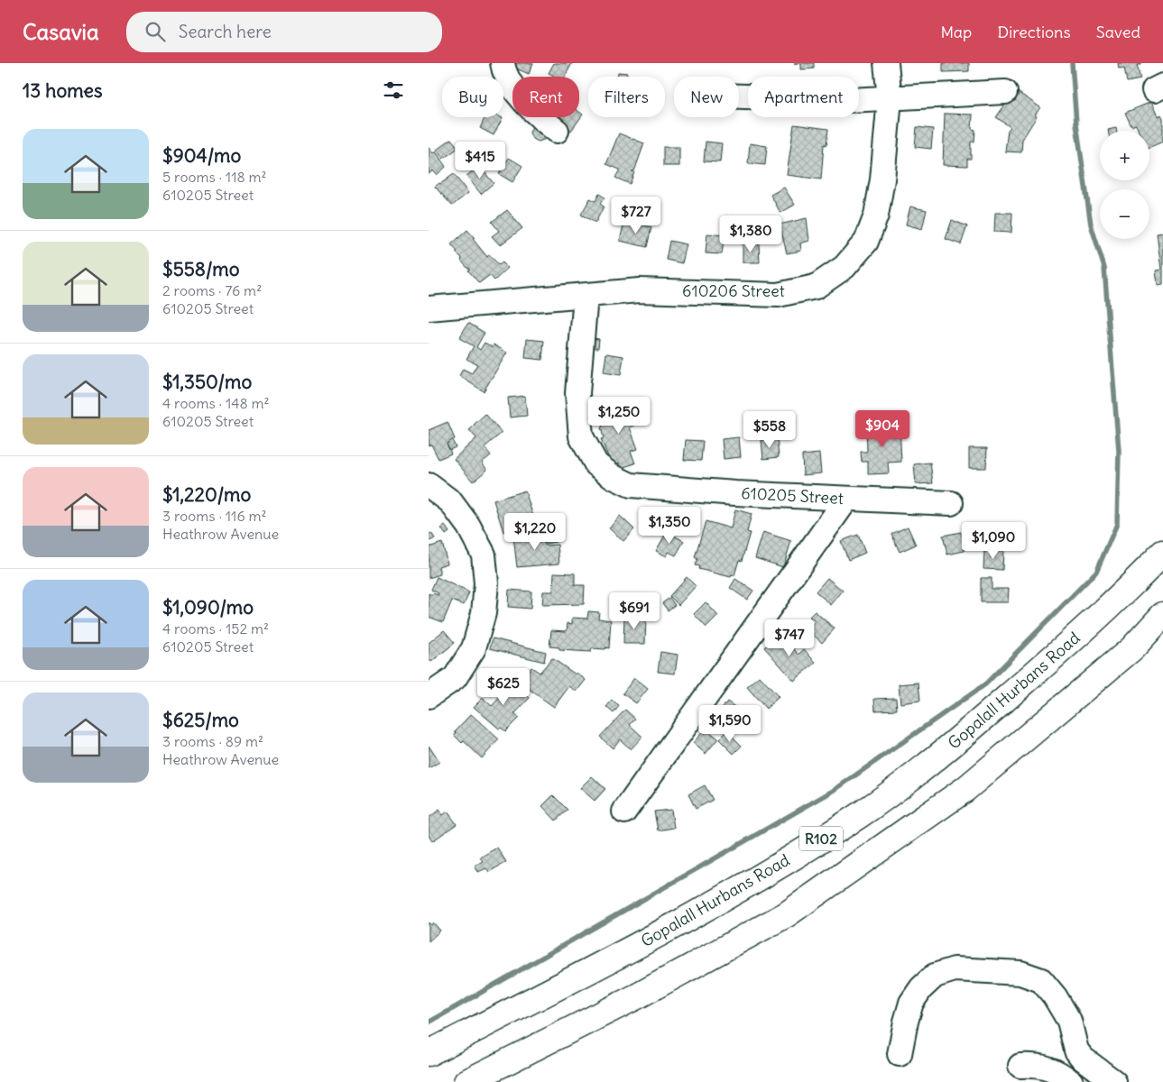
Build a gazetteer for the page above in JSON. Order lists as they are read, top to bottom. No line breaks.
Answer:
{"streets":{"main road":["Gopalall Hurbans Road","R102"],"street":["610206 Street","610205 Street"]},"crossings":[["610206 Street","610205 Street"]],"page":{"header":"Casavia","search":"Search here","nav":["Map","Directions","Saved"],"heading":"13 homes","chip":["Buy","Rent","Filters","New","Apartment"],"list":[{"name":"$904/mo","note":"5 rooms · 118 m² · 610205 Street"},{"name":"$558/mo","note":"2 rooms · 76 m² · 610205 Street"},{"name":"$1,350/mo","note":"4 rooms · 148 m² · 610205 Street"},{"name":"$1,220/mo","note":"3 rooms · 116 m² · Heathrow Avenue"},{"name":"$1,090/mo","note":"4 rooms · 152 m² · 610205 Street"},{"name":"$625/mo","note":"3 rooms · 89 m² · Heathrow Avenue"}],"map_buttons":["+","−"],"price":["$415","$727","$1,380","$1,250","$904","$558","$1,350","$1,220","$1,090","$691","$747","$625","$1,590"]}}
